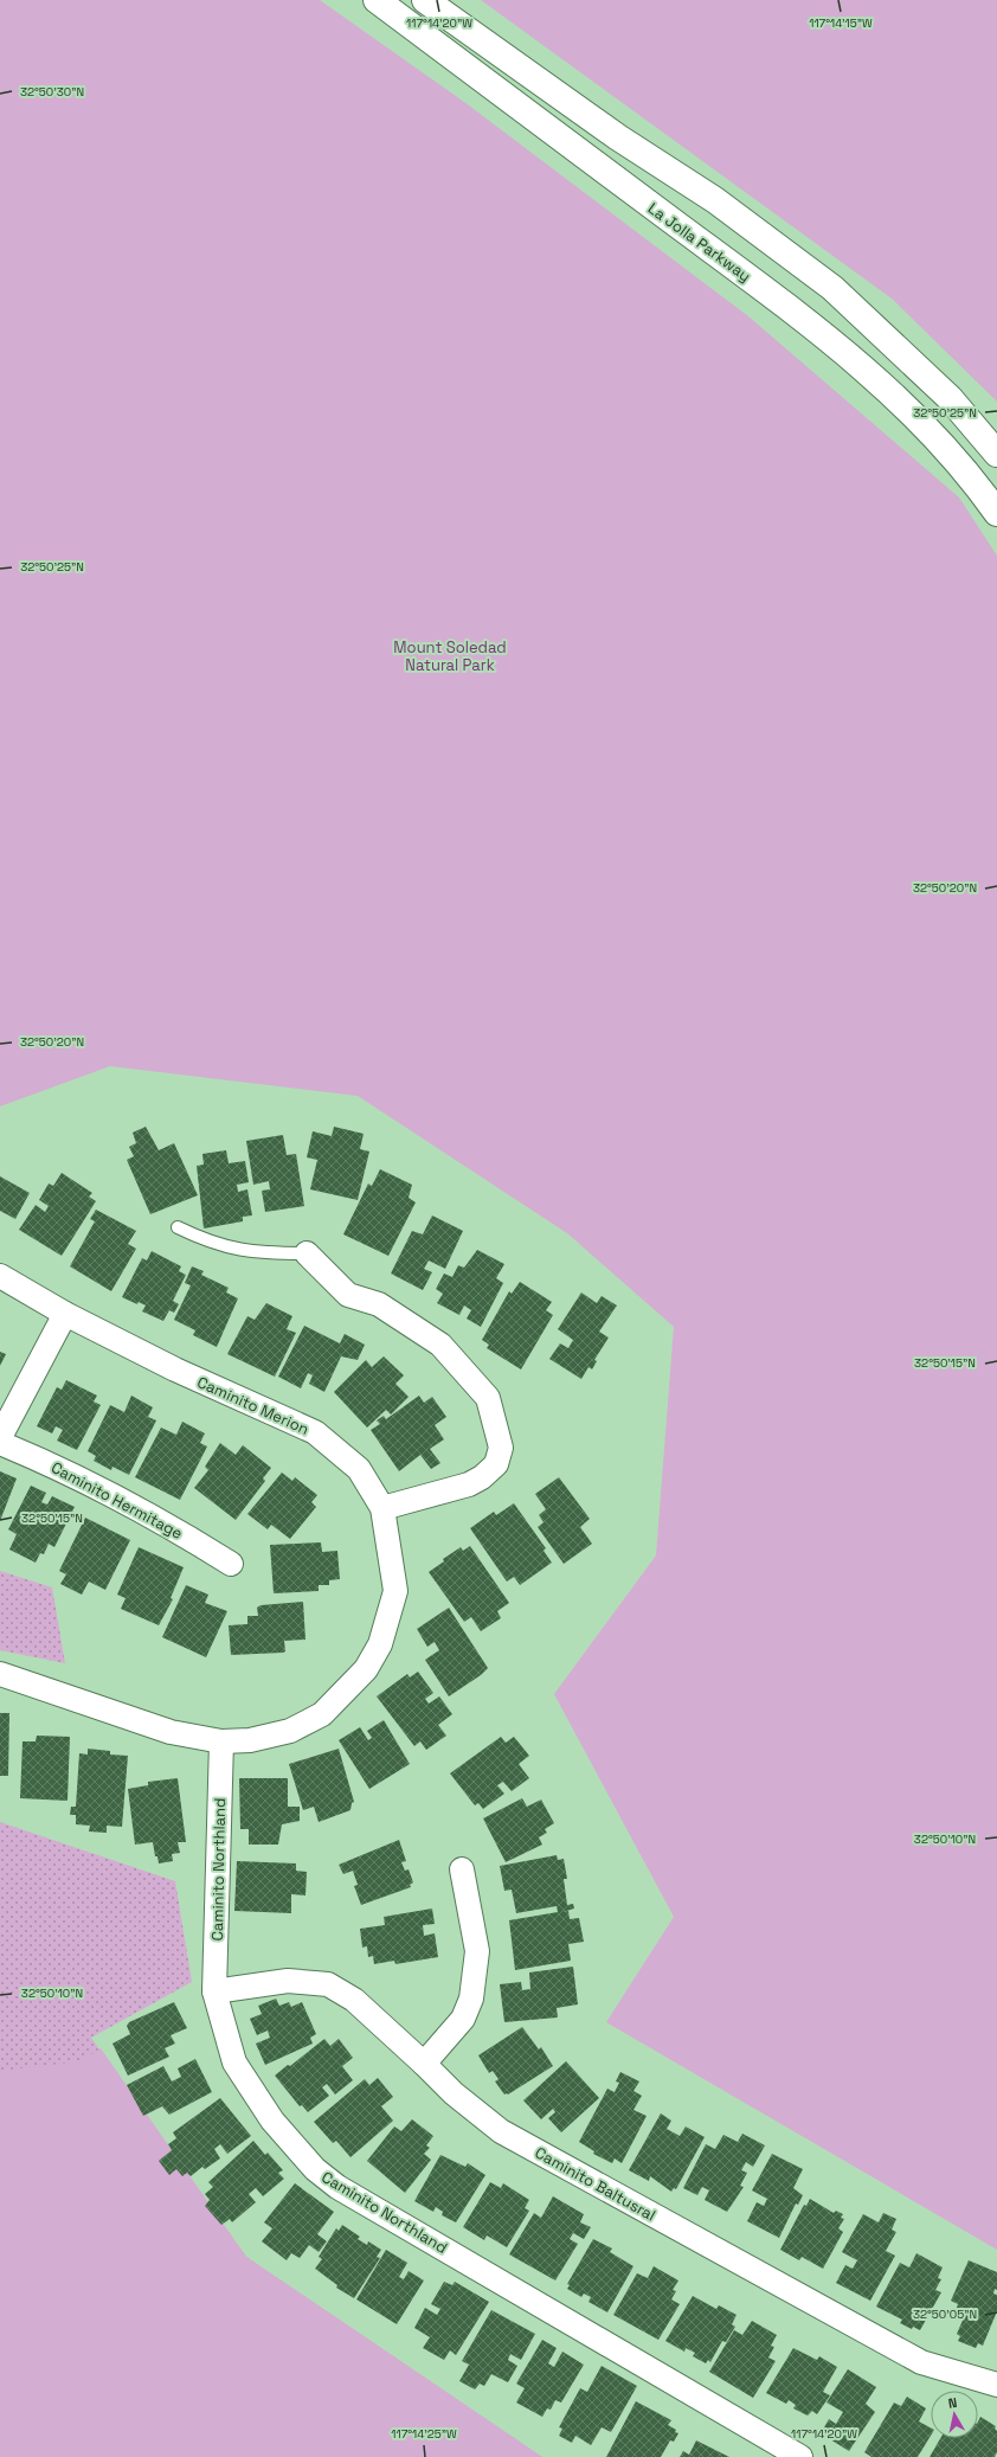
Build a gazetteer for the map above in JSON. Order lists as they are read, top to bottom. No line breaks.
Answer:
{"streets":{"highway":["La Jolla Parkway"],"street":["Caminito Merion","Caminito Hermitage","Caminito Northland","Caminito Baltusral"]},"crossings":[["Caminito Merion","Caminito Northland"],["Caminito Northland","Caminito Baltusral"]],"parks":["Mount Soledad Natural Park"],"north":"top","coordinates":["117°14'20\"W","117°14'15\"W","32°50'30\"N","32°50'25\"N","32°50'20\"N","32°50'15\"N","32°50'10\"N","32°50'05\"N","117°14'25\"W"]}
